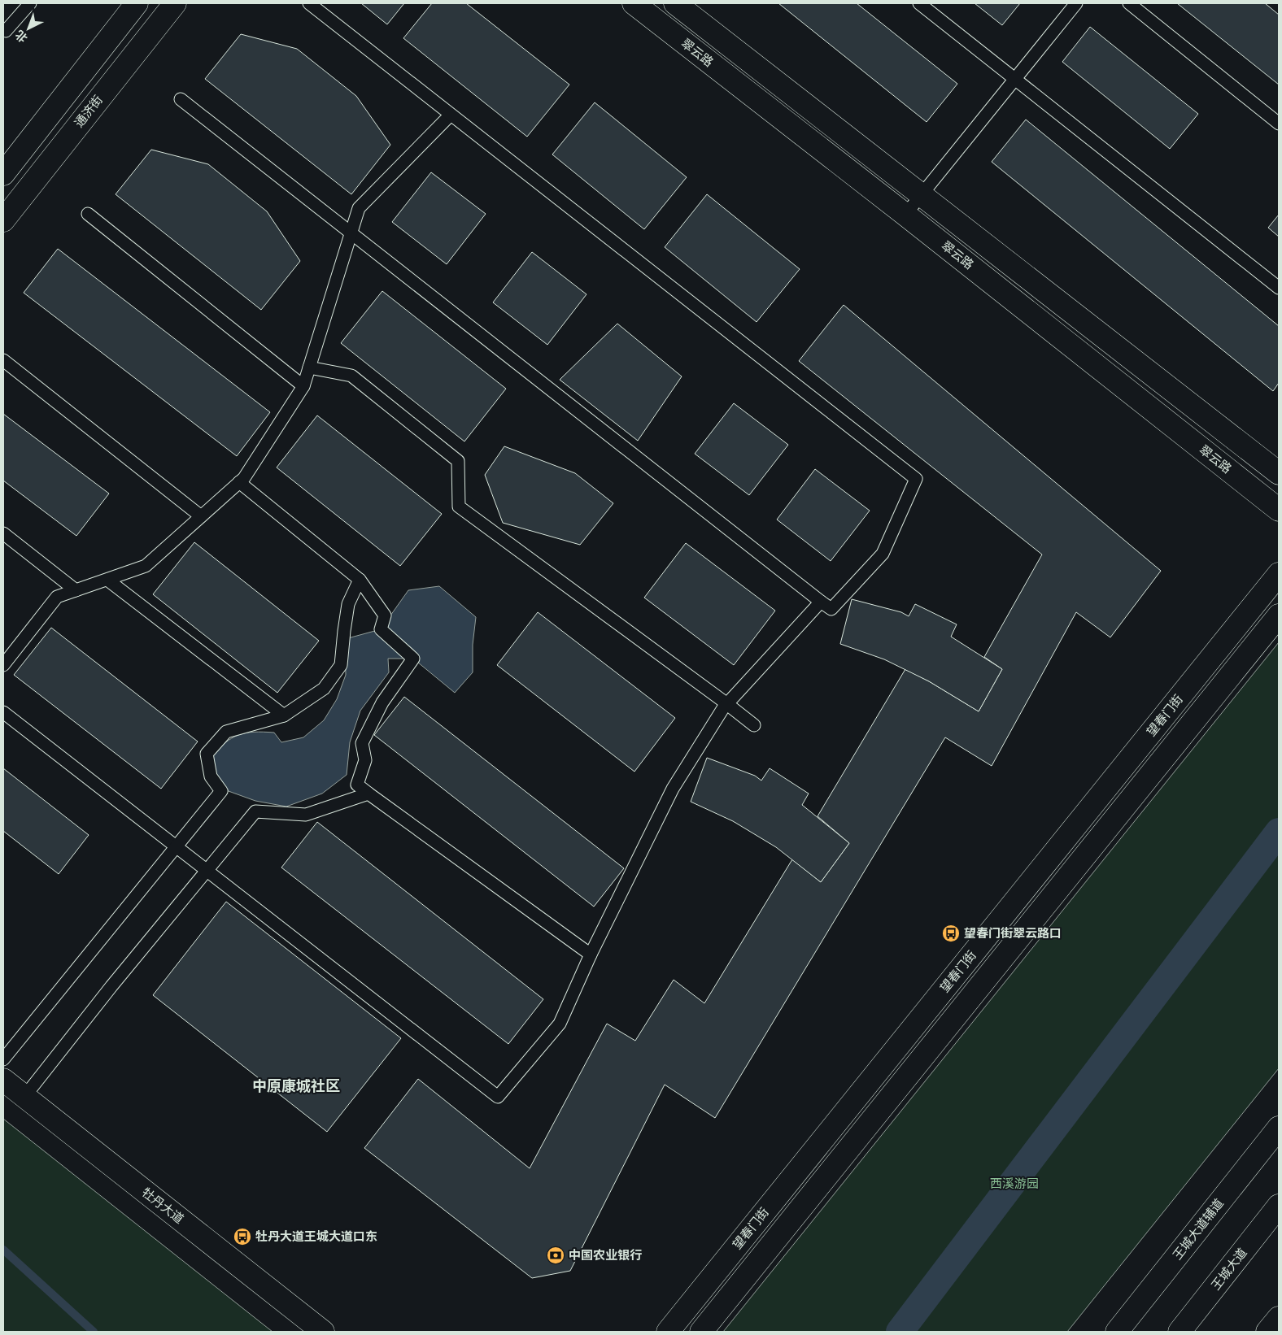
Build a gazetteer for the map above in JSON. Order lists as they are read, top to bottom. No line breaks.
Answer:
{"streets":{"main road":["翠云路","通济街","望春门街","牡丹大道","王城大道辅道","王城大道"]},"districts":["中原康城社区"],"parks":["西溪游园"],"places":{"bus stop":["望春门街翠云路口","牡丹大道王城大道口东"],"bank":["中国农业银行"]},"north":"bottom left"}
